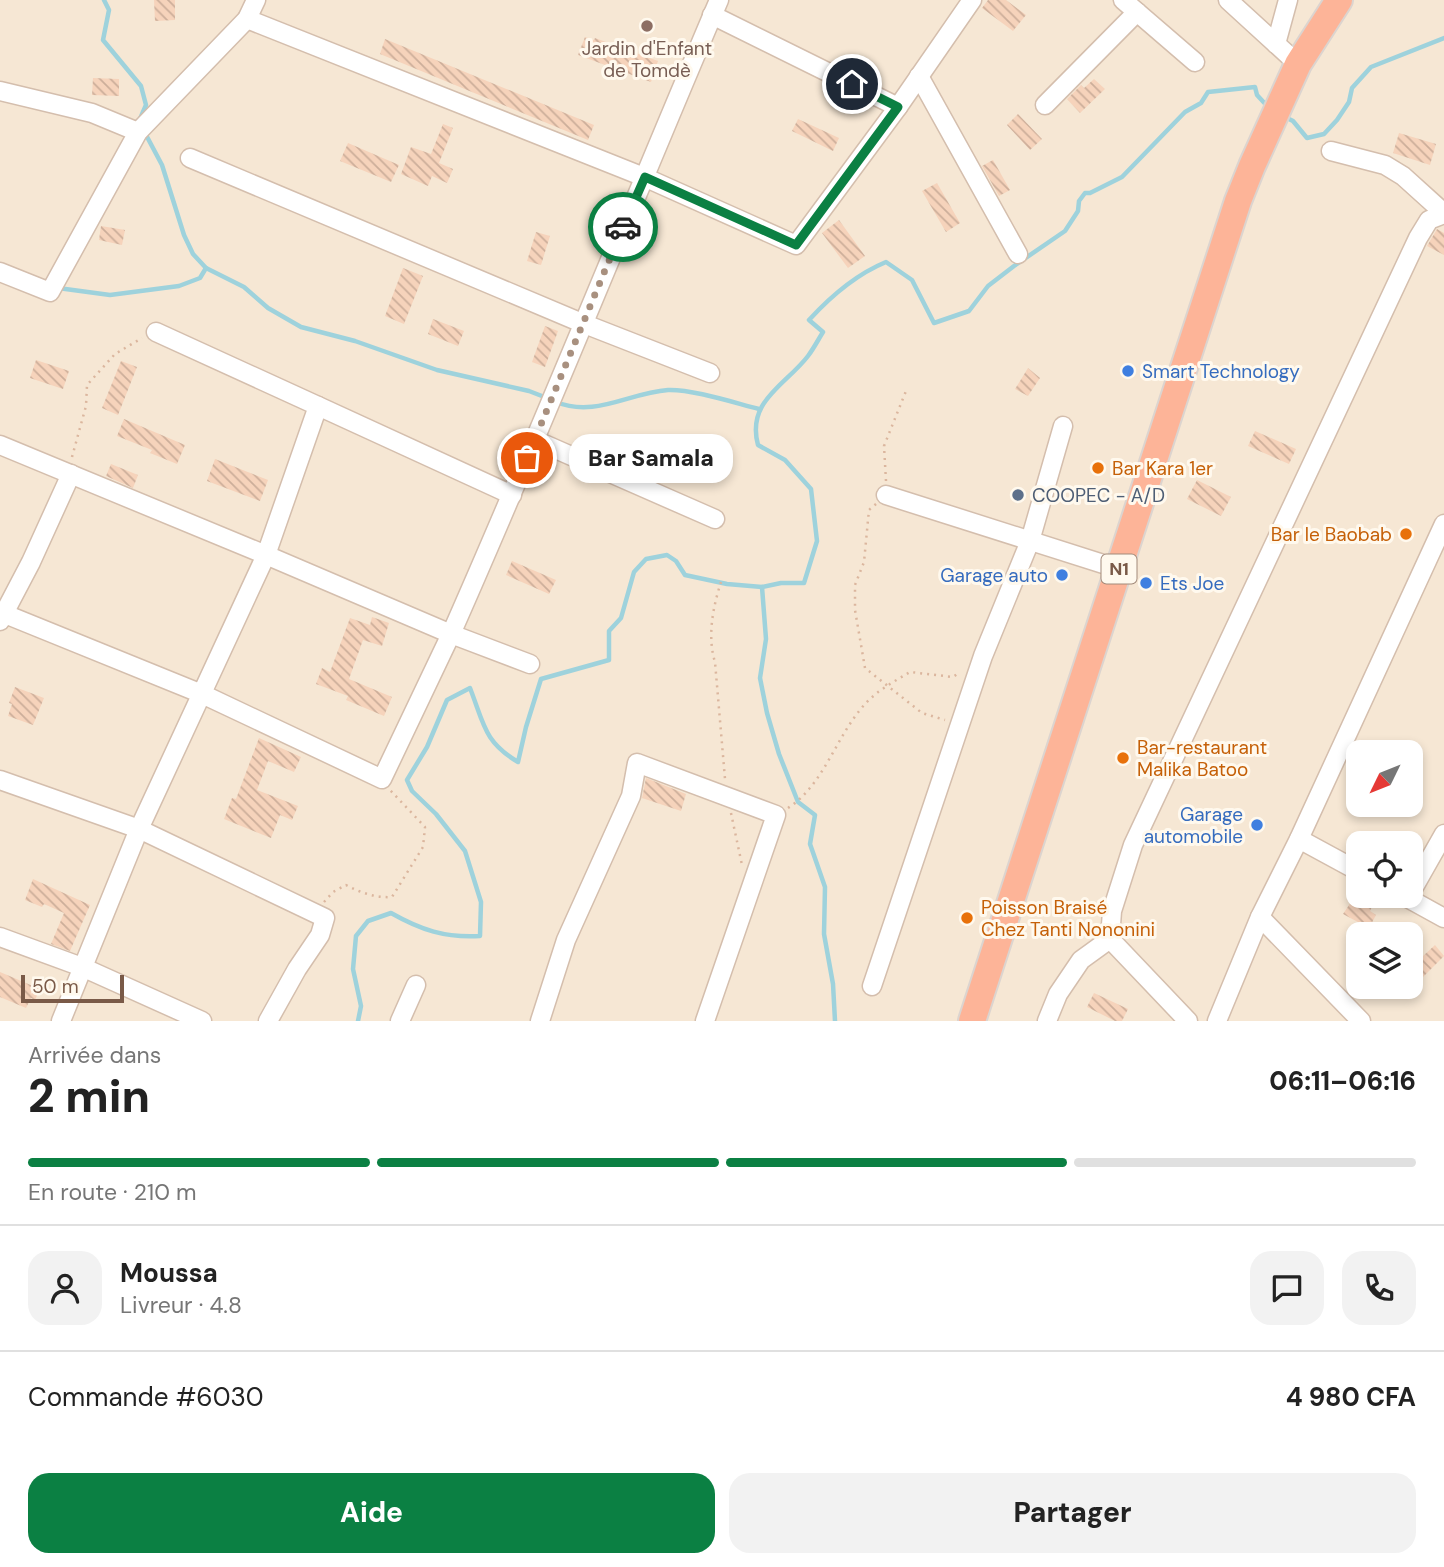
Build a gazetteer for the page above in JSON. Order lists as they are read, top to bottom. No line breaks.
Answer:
{"streets":{"highway":["N1"]},"places":["Jardin d'Enfant de Tomdè","Smart Technology","Bar Samala","Bar Kara 1er","COOPEC - A/D","Bar le Baobab","Garage auto","Ets Joe","Bar-restaurant Malika Batoo","Garage automobile","Poisson Braisé Chez Tanti Nononini"],"scale_bar":"50 m","north":"bottom left","page":{"bubble":"Bar Samala","scale":"50 m","heading":["2 min","Arrivée dans","06:11–06:16"],"panel":["Moussa","Livreur · 4.8","Commande #6030","4 980 CFA"],"bar":"En route · 210 m","buttons":["Aide","Partager"]}}
